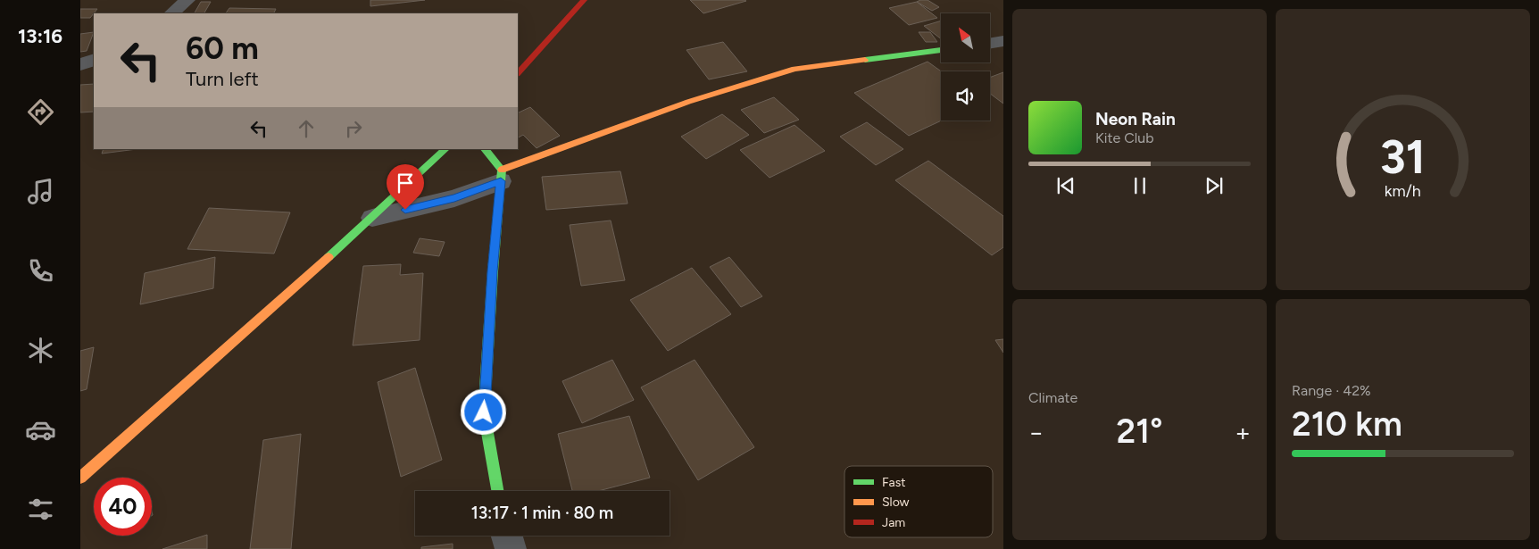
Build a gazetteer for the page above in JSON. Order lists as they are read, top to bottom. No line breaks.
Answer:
{"legend":["Fast","Slow","Jam"],"north":"top left","page":{"tabs":"13:16","turn":["60 m","Turn left"],"song":["Neon Rain","Kite Club"],"tile":["Climate",["Range · 42%","210 km"]],"heat":["−","21°","+"],"limit":"40","trip":"13:17 · 1 min · 80 m","gauge":["31","km/h"]}}
